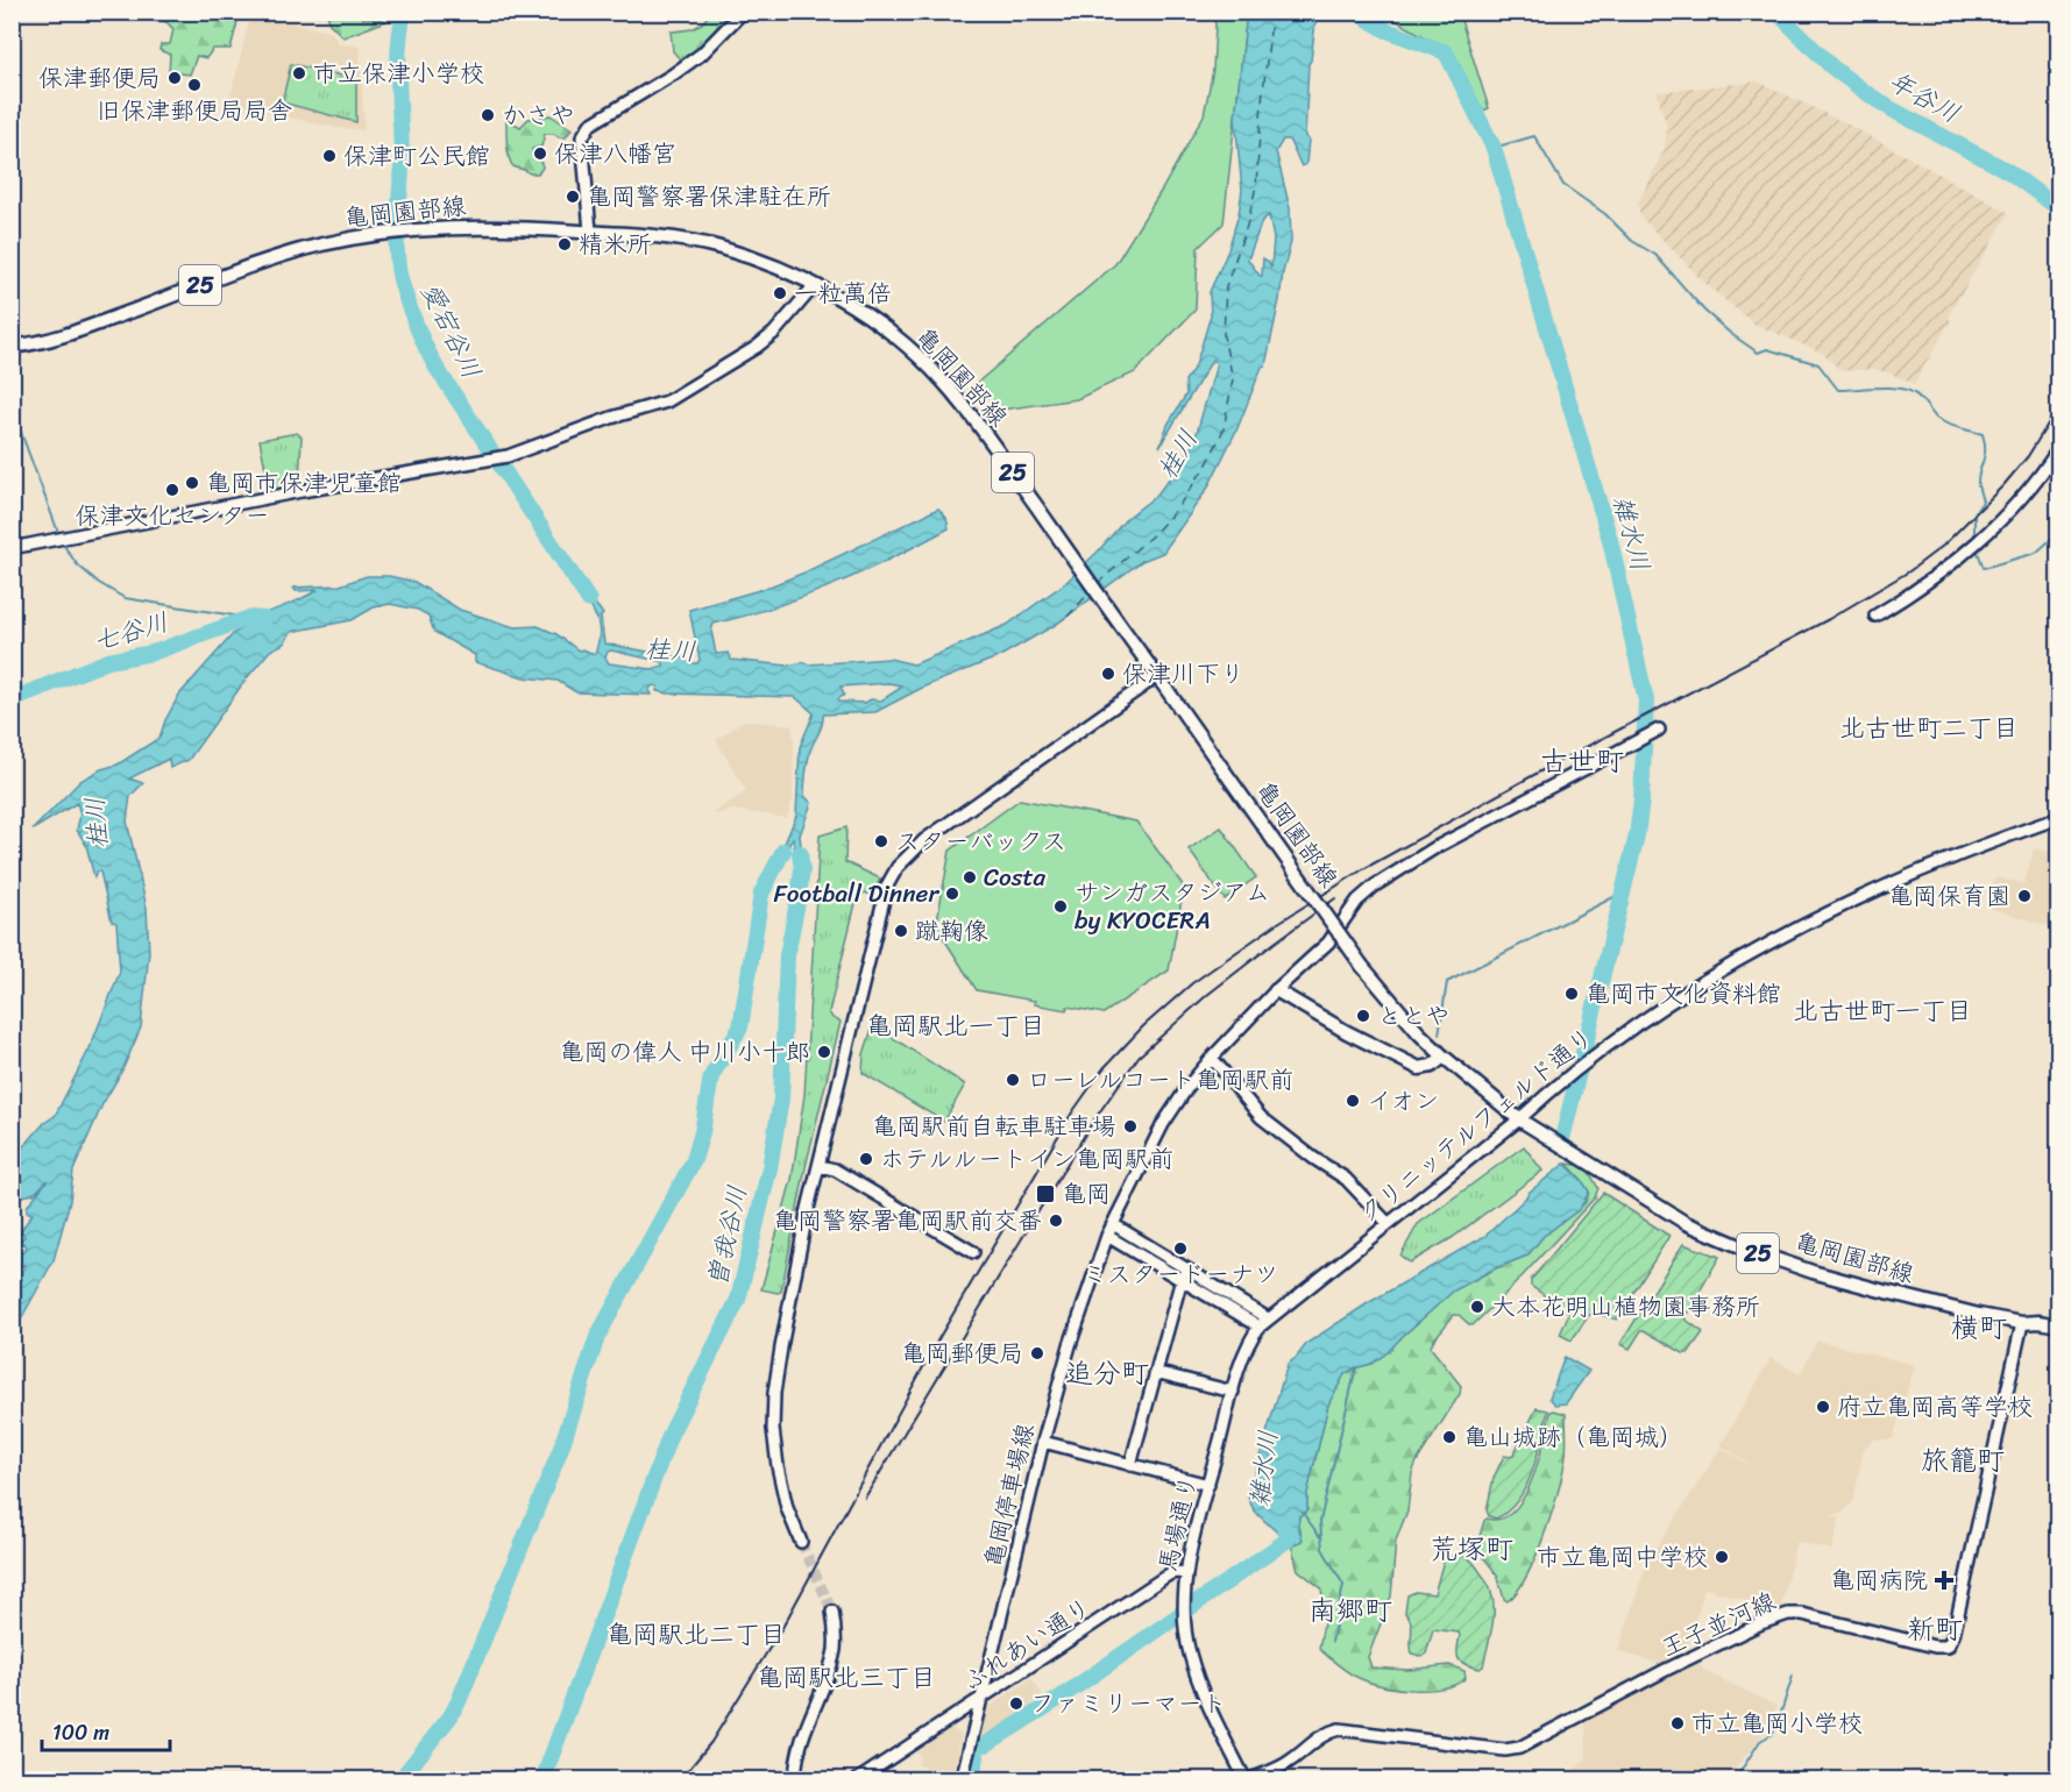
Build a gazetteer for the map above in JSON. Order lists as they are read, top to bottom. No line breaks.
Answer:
{"streets":{"main road":["亀岡園部線","25"],"street":["クリニッテルフェルド通り","亀岡停車場線","馬場通り","王子並河線","ふれあい通り"]},"crossings":[["亀岡園部線","クリニッテルフェルド通り"],["亀岡園部線","王子並河線"],["クリニッテルフェルド通り","馬場通り"],["亀岡停車場線","ふれあい通り"],["馬場通り","王子並河線"],["馬場通り","ふれあい通り"]],"districts":["北古世町二丁目","古世町","北古世町一丁目","亀岡駅北一丁目","横町","追分町","旅籠町","荒塚町","南郷町","新町","亀岡駅北二丁目","亀岡駅北三丁目"],"water":["年谷川","愛宕谷川","桂川","雑水川","七谷川","曽我谷川"],"places":{"other":["市立保津小学校","保津郵便局","旧保津郵便局局舎","かさや","保津八幡宮","保津町公民館","亀岡警察署保津駐在所","精米所","一粒萬倍","亀岡市保津児童館","保津文化センター","保津川下り","スターバックス","Costa","Football Dinner","亀岡保育園","サンガスタジアム by KYOCERA","蹴鞠像","亀岡市文化資料館","ととや","亀岡の偉人 中川小十郎","ローレルコート亀岡駅前","イオン","亀岡駅前自転車駐車場","ホテルルートイン亀岡駅前","亀岡警察署亀岡駅前交番","ミスタードーナツ","大本花明山植物園事務所","亀岡郵便局","府立亀岡高等学校","亀山城跡（亀岡城）","市立亀岡中学校","ファミリーマート","市立亀岡小学校"],"transit":["亀岡"],"health":["亀岡病院"]},"scale_bar":"100 m"}
